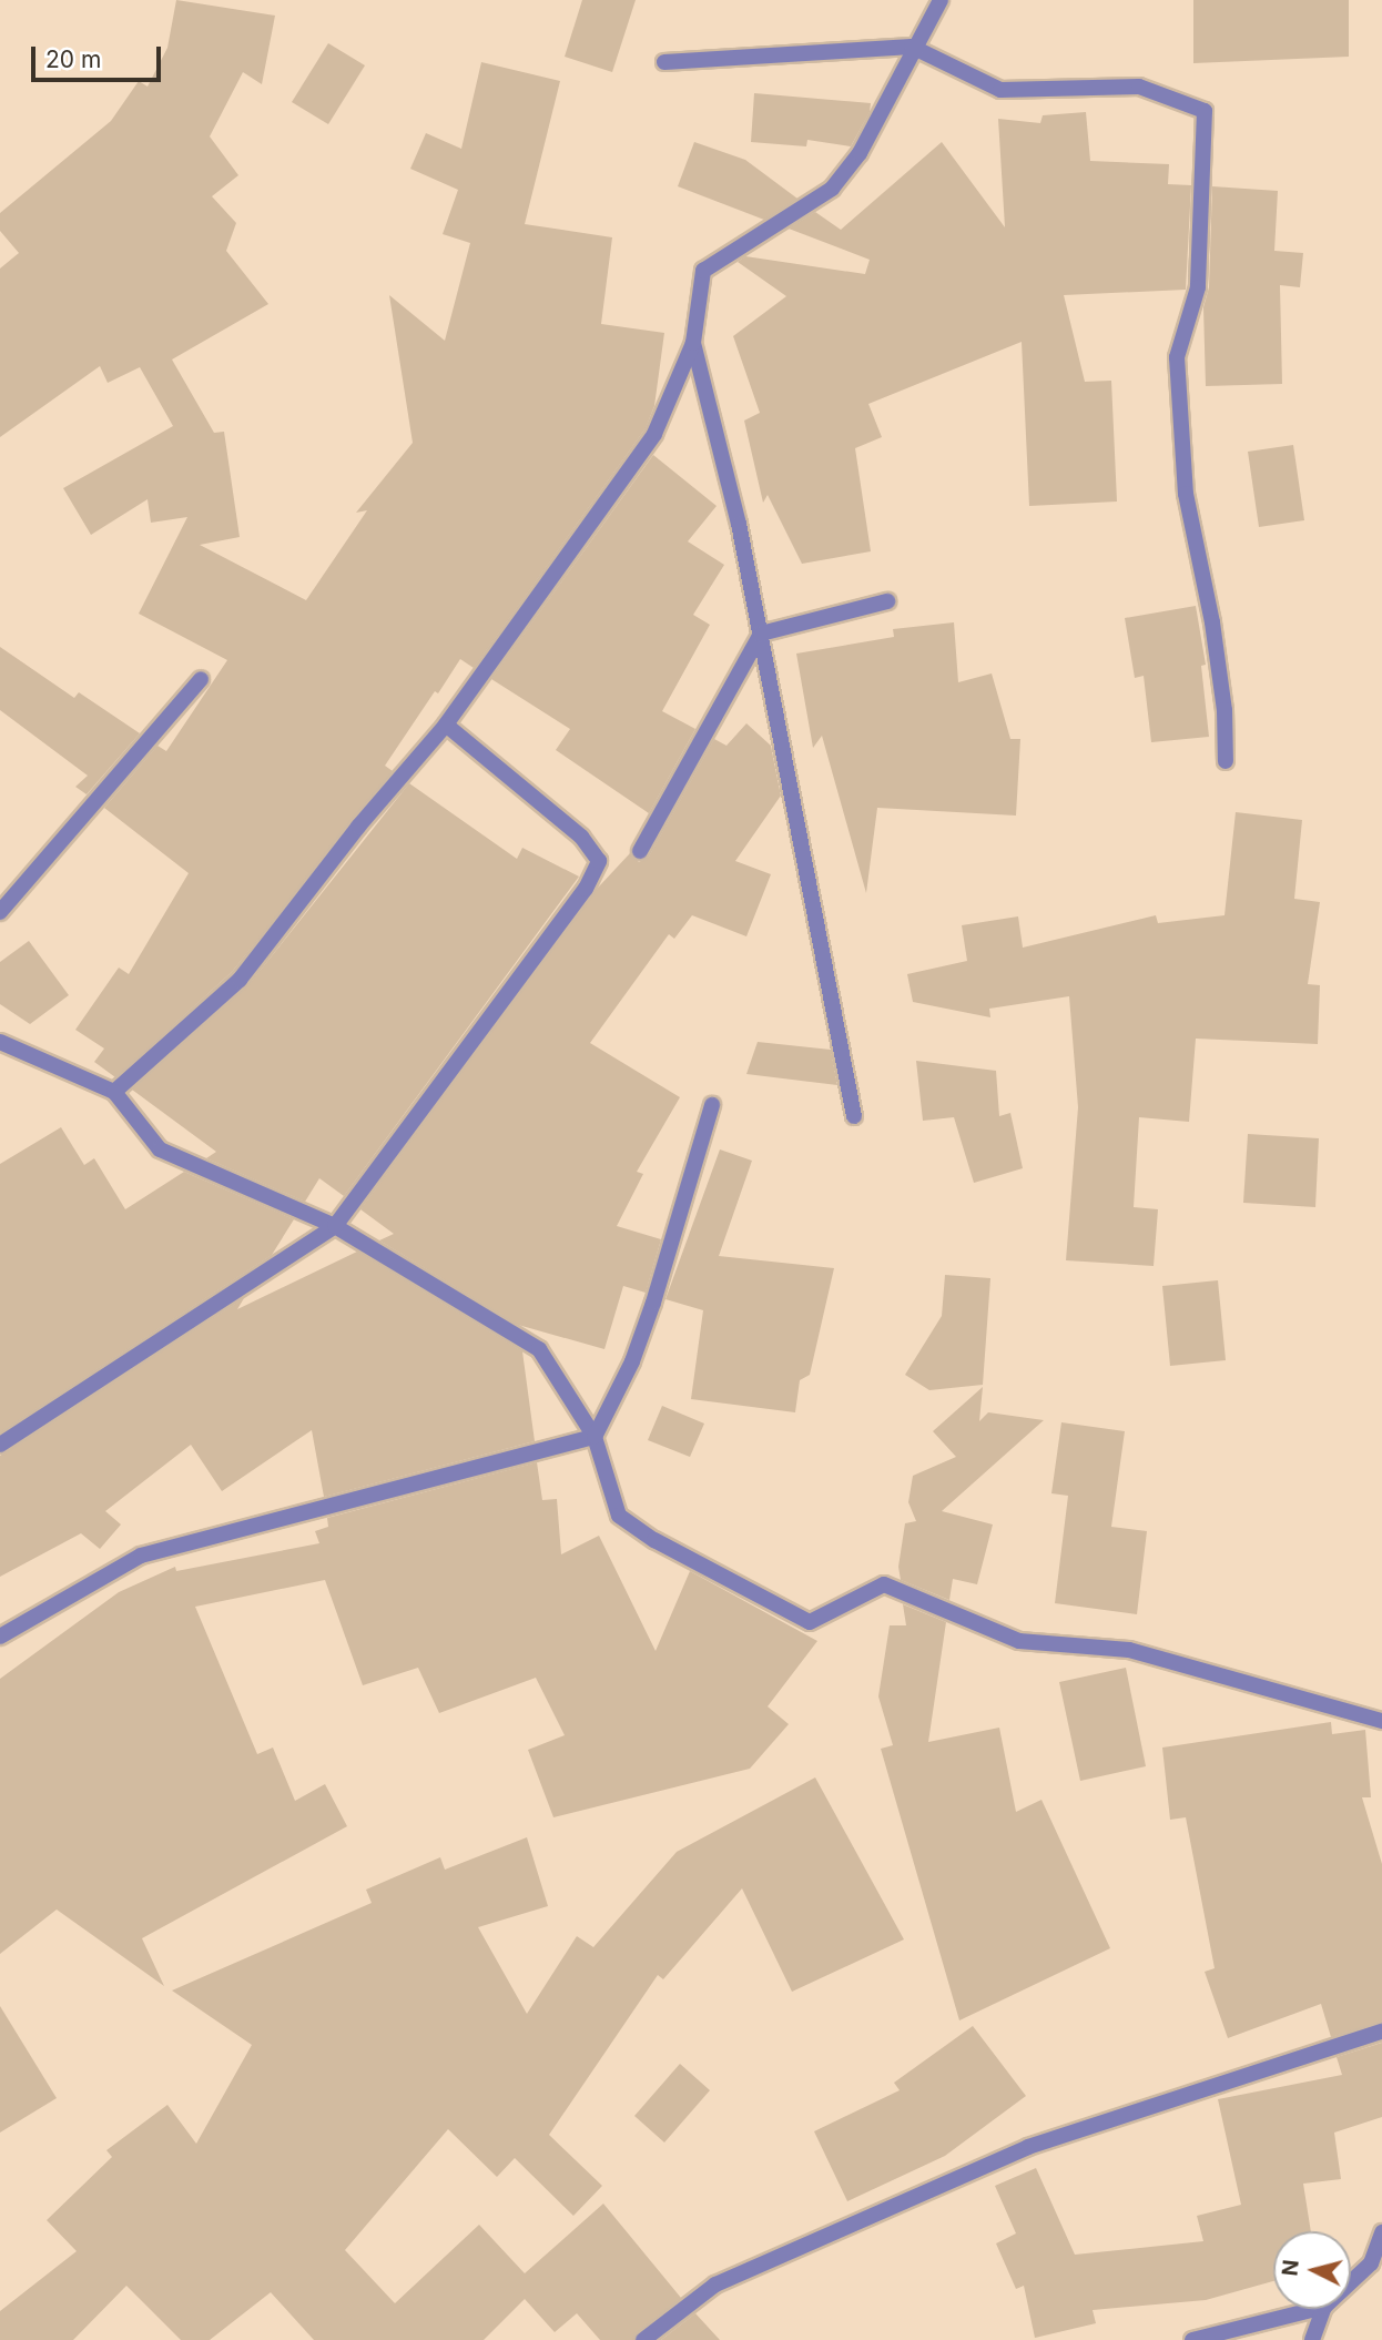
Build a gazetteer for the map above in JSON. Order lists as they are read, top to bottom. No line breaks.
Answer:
{"scale_bar":"20 m","north":"left"}
